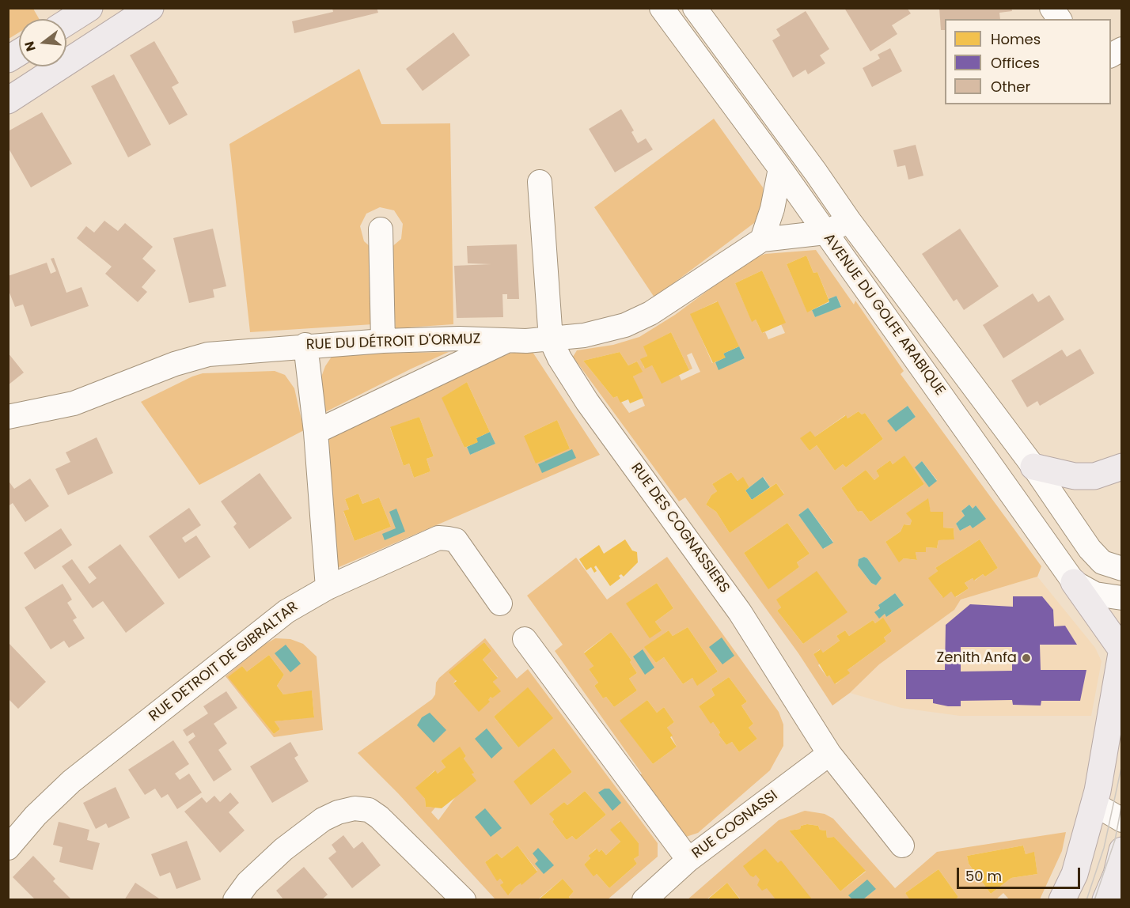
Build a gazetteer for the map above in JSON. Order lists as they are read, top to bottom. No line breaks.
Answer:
{"streets":{"street":["AVENUE DU GOLFE ARABIQUE","RUE DU DÉTROIT D'ORMUZ","RUE DES COGNASSIERS","RUE DETROIT DE GIBRALTAR","RUE COGNASSI"]},"crossings":[["AVENUE DU GOLFE ARABIQUE","RUE DU DÉTROIT D'ORMUZ"],["RUE DU DÉTROIT D'ORMUZ","RUE DES COGNASSIERS"],["RUE DES COGNASSIERS","RUE COGNASSI"]],"places":["Zenith Anfa"],"legend":["Homes","Offices","Other"],"scale_bar":"50 m","north":"left"}
